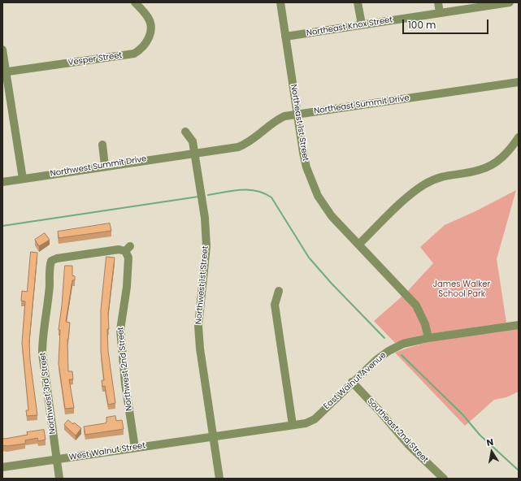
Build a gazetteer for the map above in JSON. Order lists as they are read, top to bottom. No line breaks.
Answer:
{"streets":{"street":["Northeast Knox Street","Vesper Street","Northeast Summit Drive","Northeast 1st Street","Northwest Summit Drive","Northwest 1st Street","Northwest 2nd Street","East Walnut Avenue","Northwest 3rd Street","Southeast 2nd Street","West Walnut Street"]},"crossings":[["Northeast Knox Street","Northeast 1st Street"],["Northeast Summit Drive","Northeast 1st Street"],["Northeast Summit Drive","Northwest Summit Drive"],["Northeast Summit Drive","Northwest 1st Street"],["Northeast 1st Street","East Walnut Avenue"],["Northwest Summit Drive","Northwest 1st Street"],["Northwest 1st Street","East Walnut Avenue"],["Northwest 1st Street","West Walnut Street"],["Northwest 2nd Street","Northwest 3rd Street"],["Northwest 2nd Street","West Walnut Street"],["East Walnut Avenue","Southeast 2nd Street"],["East Walnut Avenue","West Walnut Street"],["Northwest 3rd Street","West Walnut Street"]],"parks":["James Walker School Park"],"scale_bar":"100 m","north":"top"}
